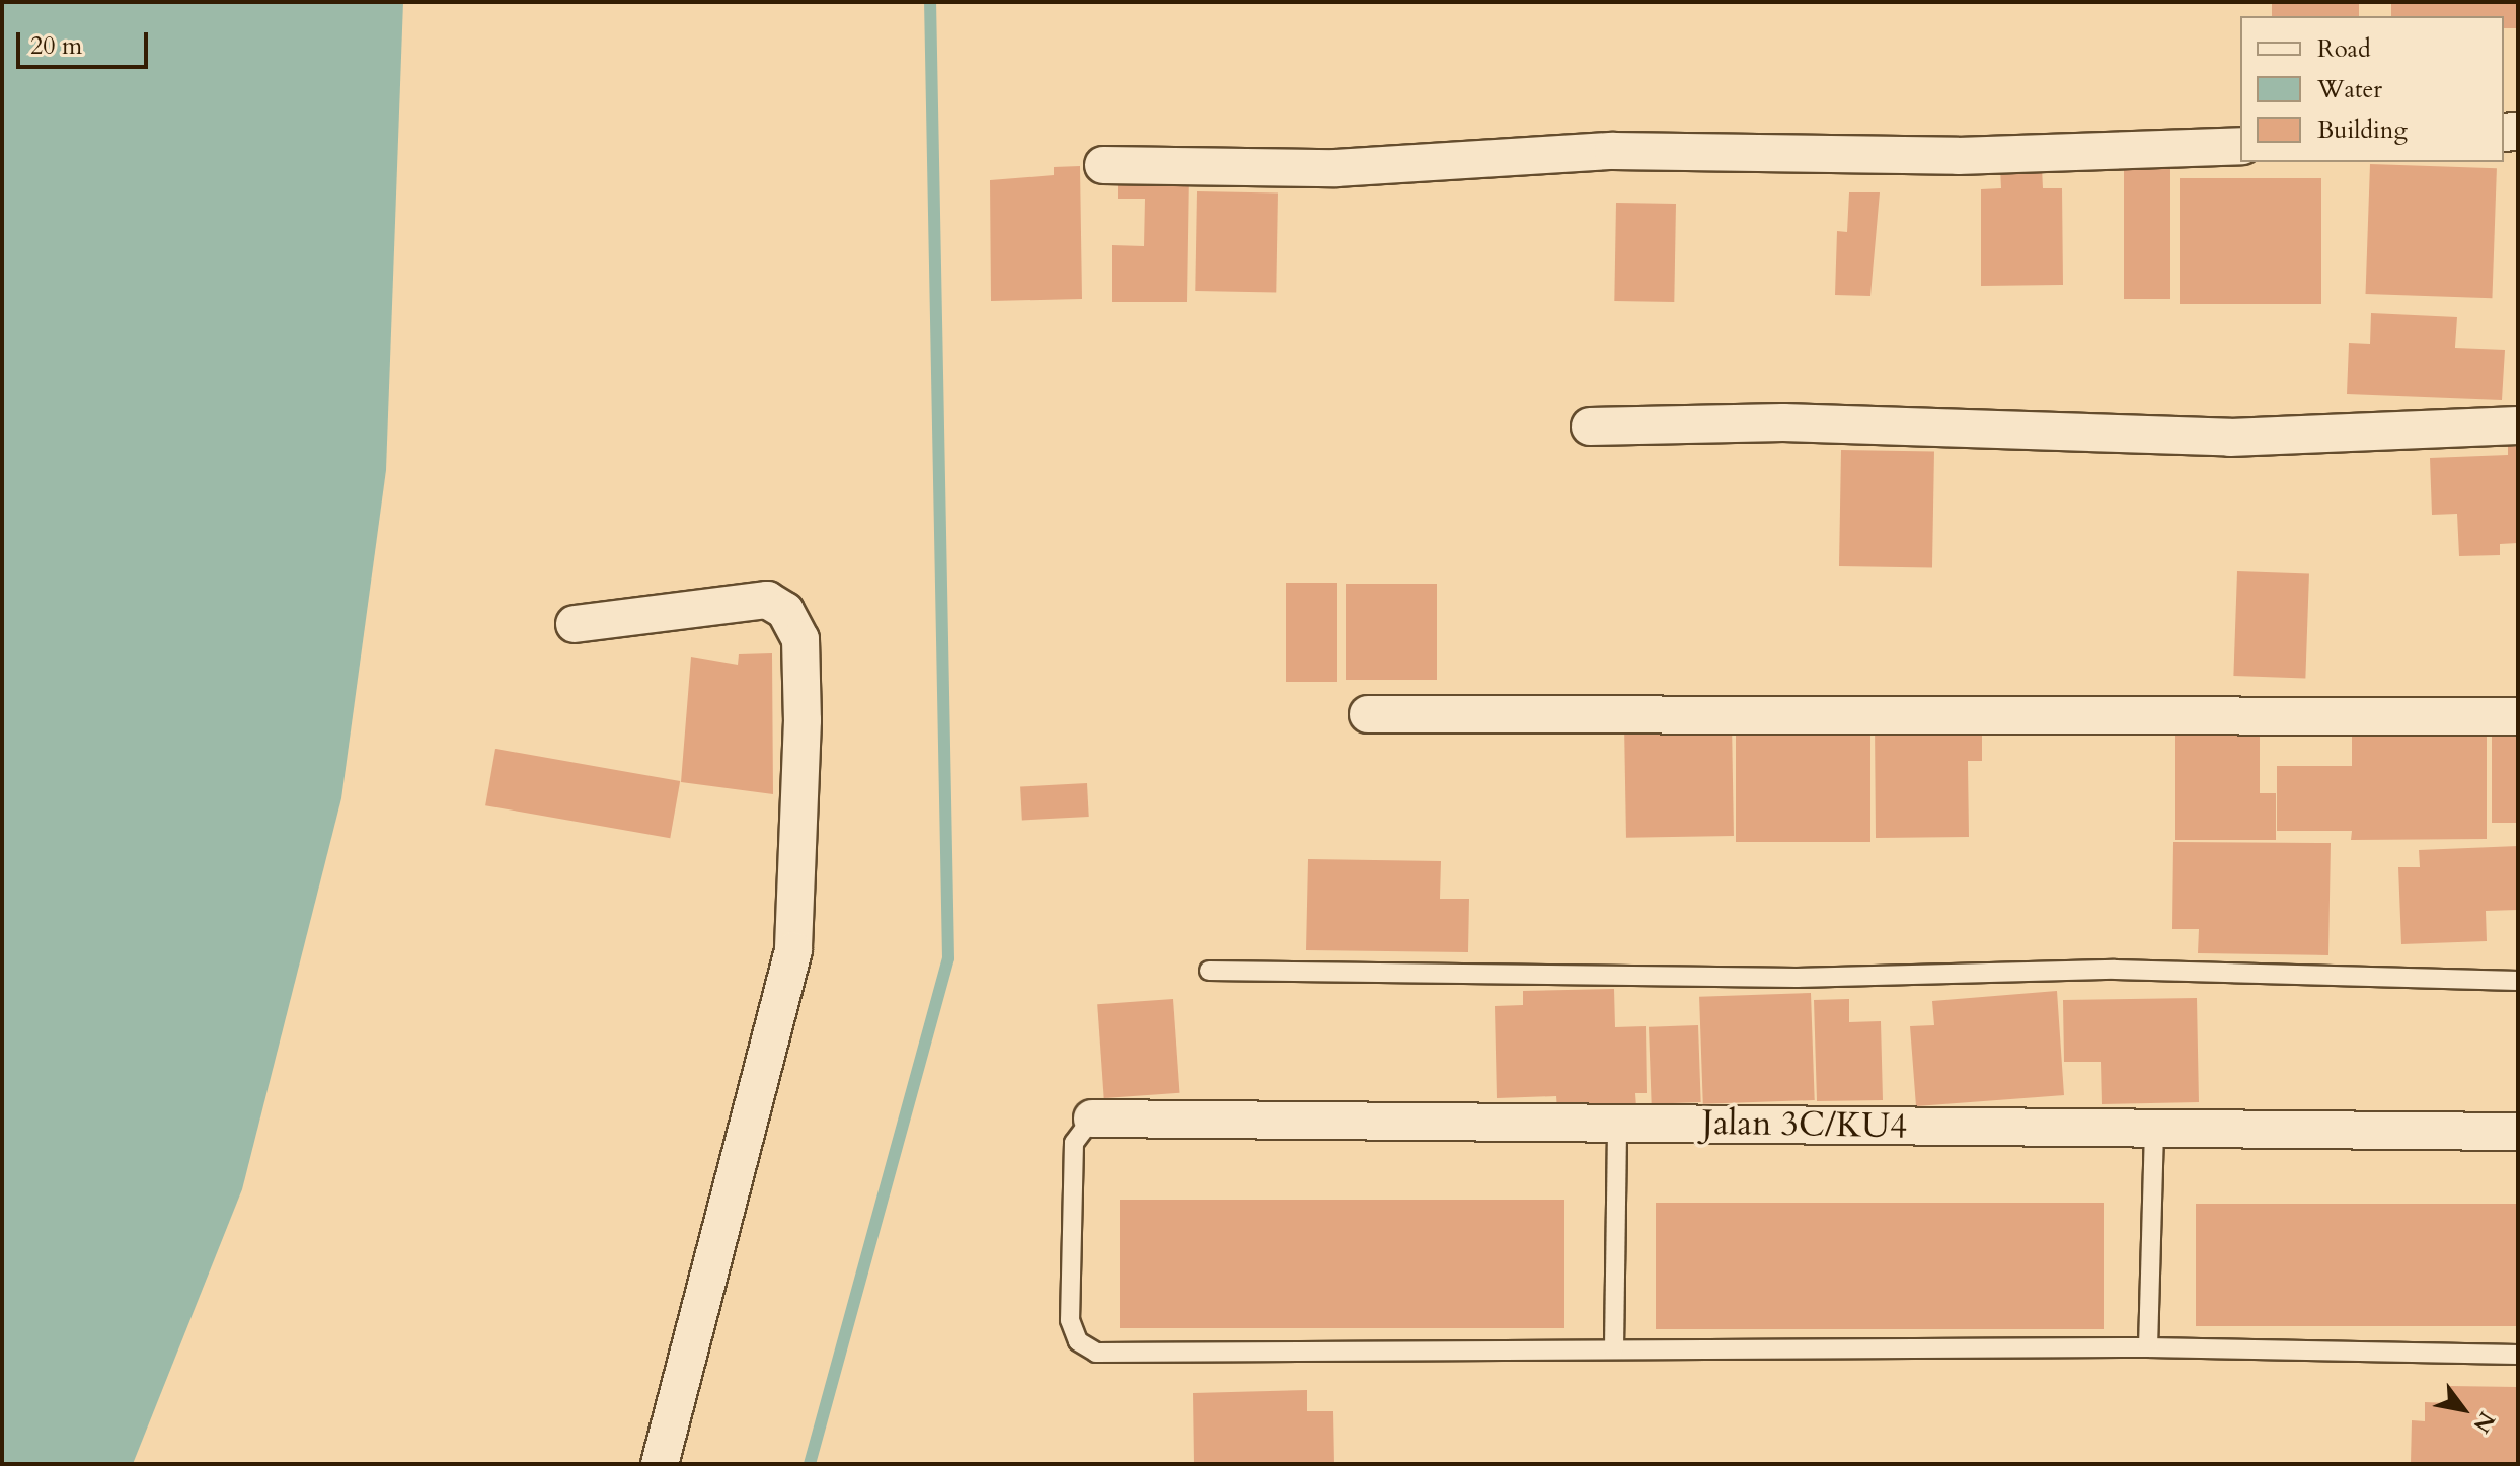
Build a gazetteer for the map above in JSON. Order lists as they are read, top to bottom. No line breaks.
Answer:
{"streets":{"street":["Jalan 3C/KU4"]},"legend":["Road","Water","Building"],"scale_bar":"20 m","north":"bottom right"}
